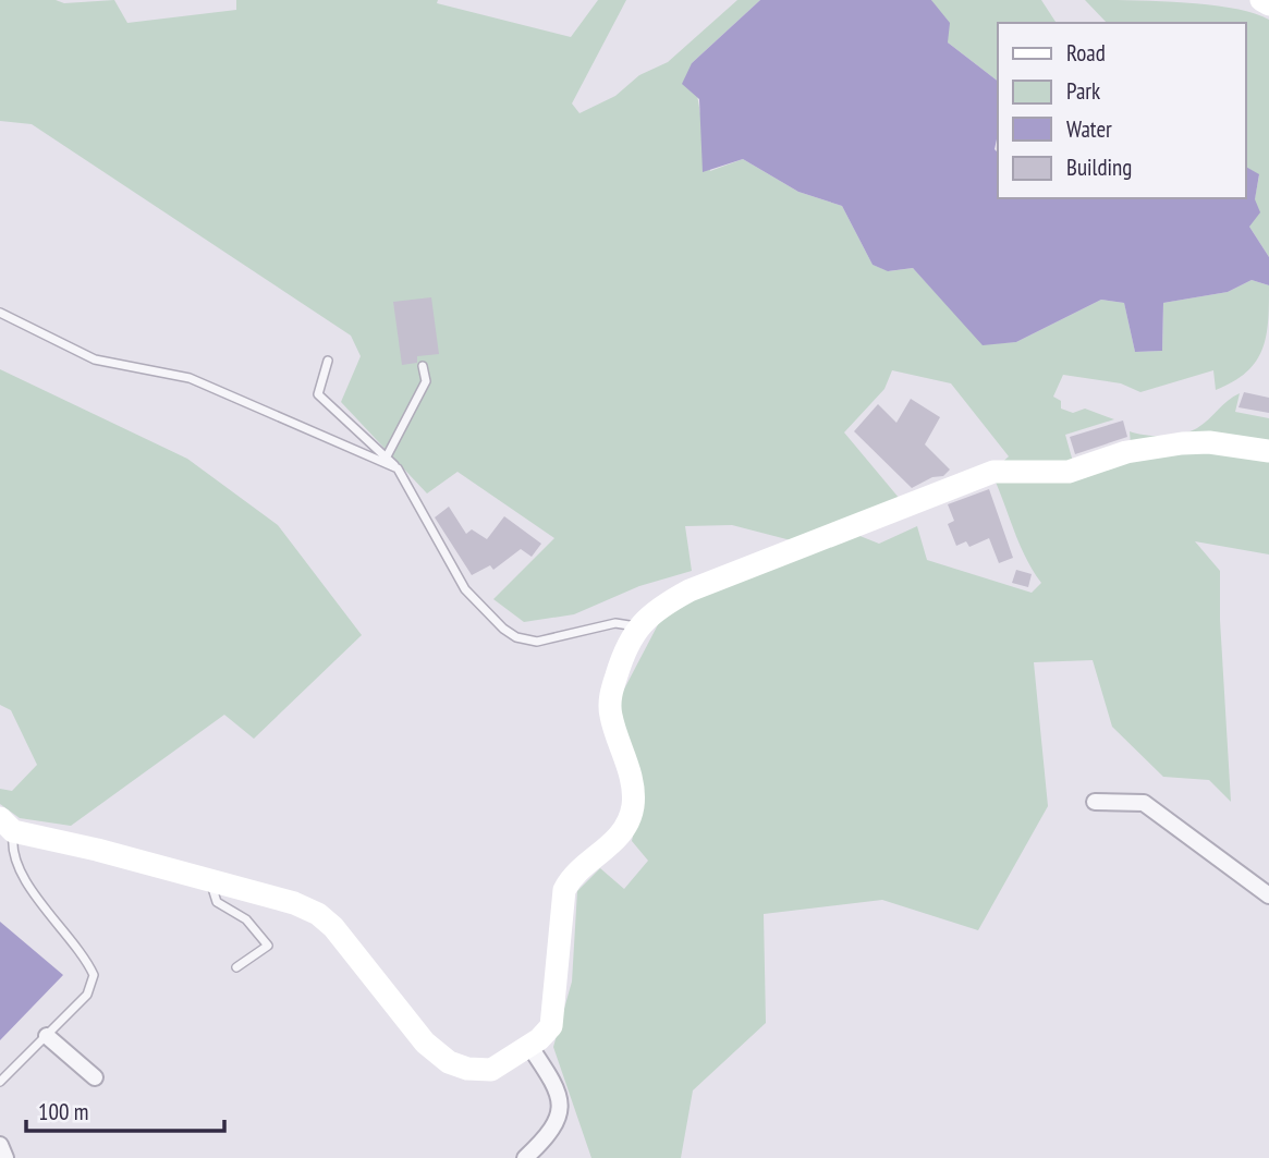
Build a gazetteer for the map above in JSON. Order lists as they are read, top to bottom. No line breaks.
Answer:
{"legend":["Road","Park","Water","Building"],"scale_bar":"100 m"}
